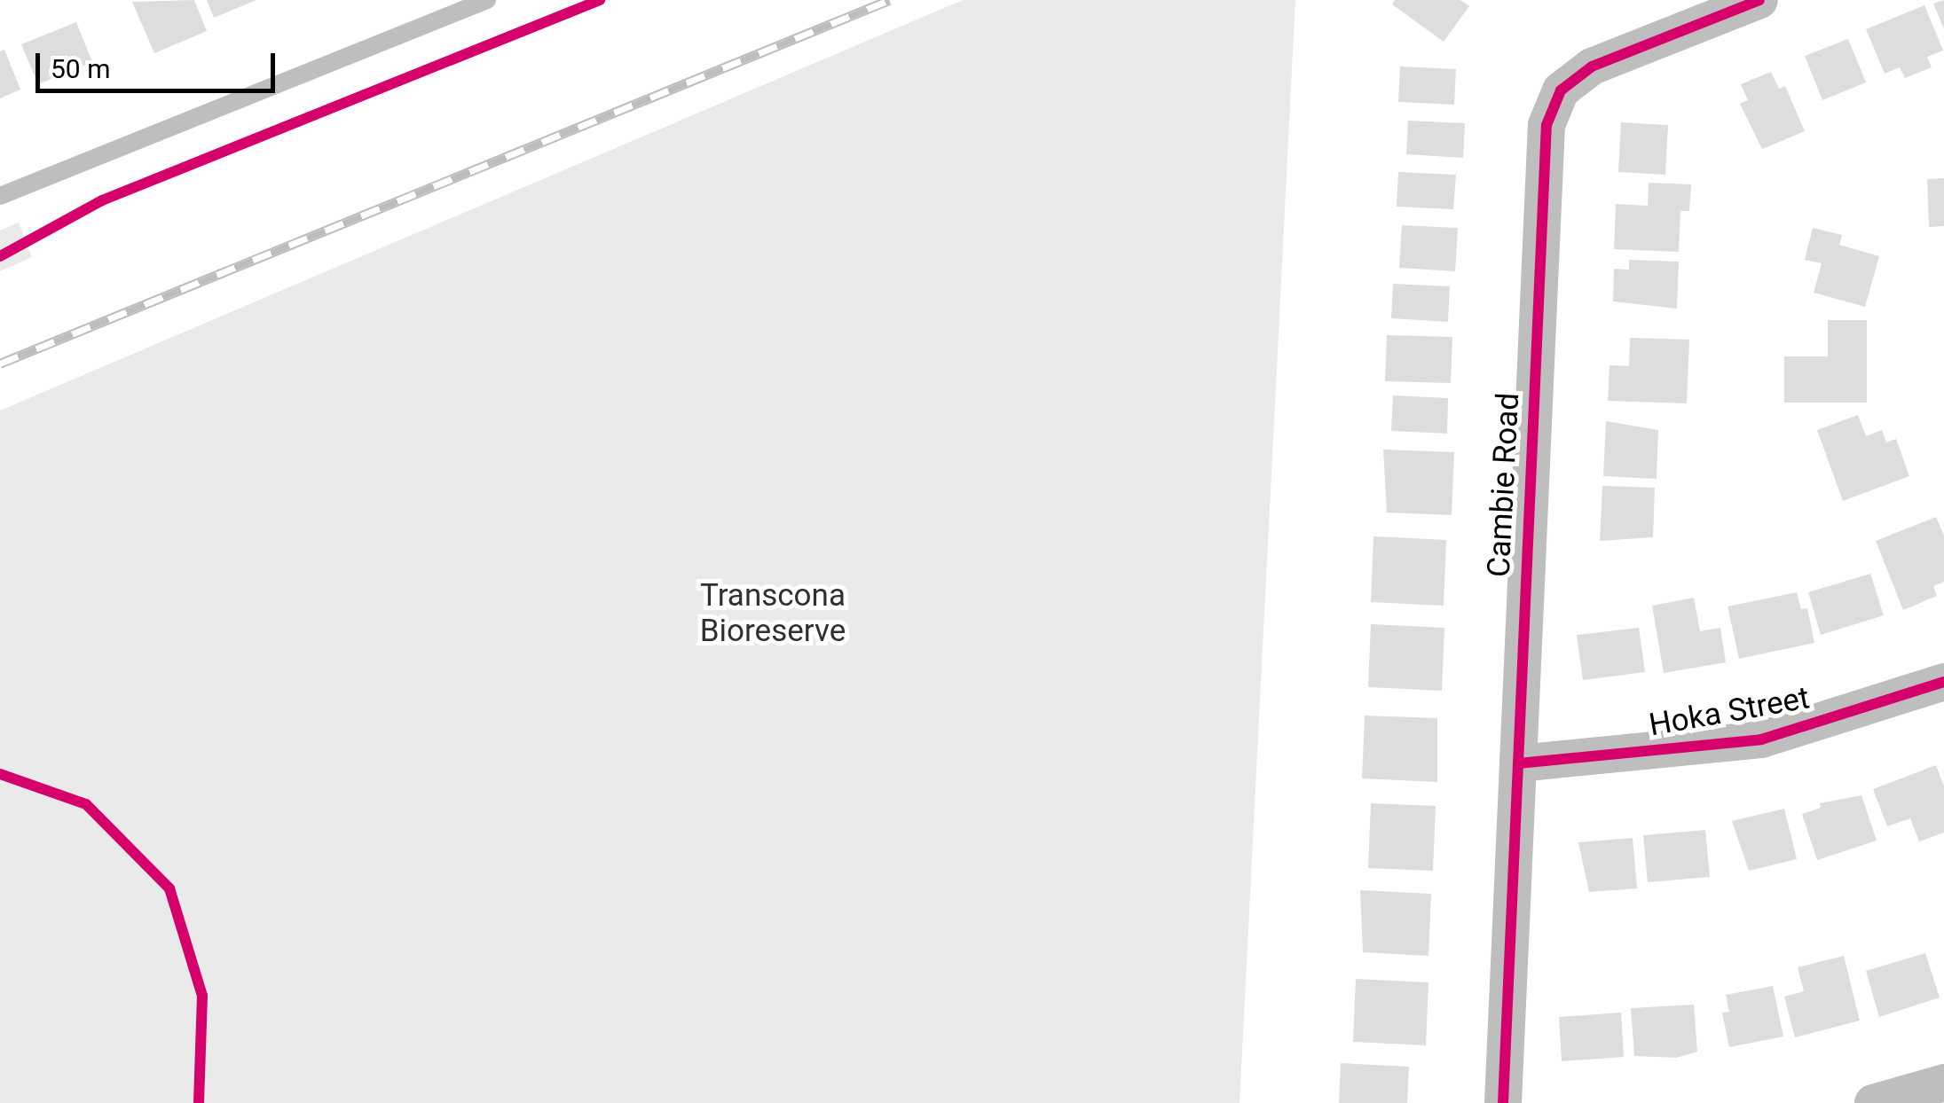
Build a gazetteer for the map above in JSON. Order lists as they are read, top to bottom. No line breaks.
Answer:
{"streets":{"street":["Cambie Road","Hoka Street"]},"crossings":[["Cambie Road","Hoka Street"]],"parks":["Transcona Bioreserve"],"scale_bar":"50 m"}
